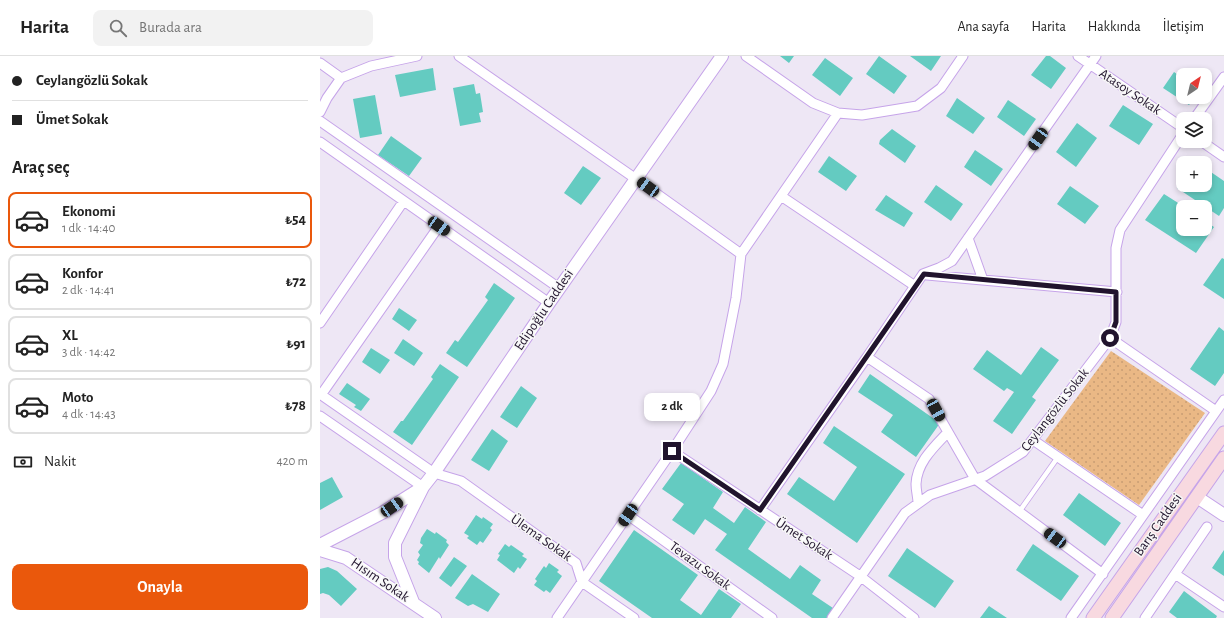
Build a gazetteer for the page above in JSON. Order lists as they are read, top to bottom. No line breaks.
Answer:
{"streets":{"main road":["Barış Caddesi"],"street":["Atasoy Sokak","Edipoğlu Caddesi","Ceylangözlü Sokak","Ülema Sokak","Ümet Sokak","Tevazu Sokak","Hısım Sokak"]},"crossings":[["Edipoğlu Caddesi","Ülema Sokak"],["Ceylangözlü Sokak","Ümet Sokak"]],"north":"top right","page":{"header":"Harita","search":"Burada ara","nav":["Ana sayfa","Harita","Hakkında","İletişim"],"banner":["Ceylangözlü Sokak","Ümet Sokak"],"map_buttons":["+","−"],"heading":"Araç seç","list":[{"name":"Ekonomi","note":"1 dk · 14:40","value":"₺54"},{"name":"Konfor","note":"2 dk · 14:41","value":"₺72"},{"name":"XL","note":"3 dk · 14:42","value":"₺91"},{"name":"Moto","note":"4 dk · 14:43","value":"₺78"}],"bubble":"2 dk","pay":["Nakit","420 m"],"buttons":"Onayla"}}
